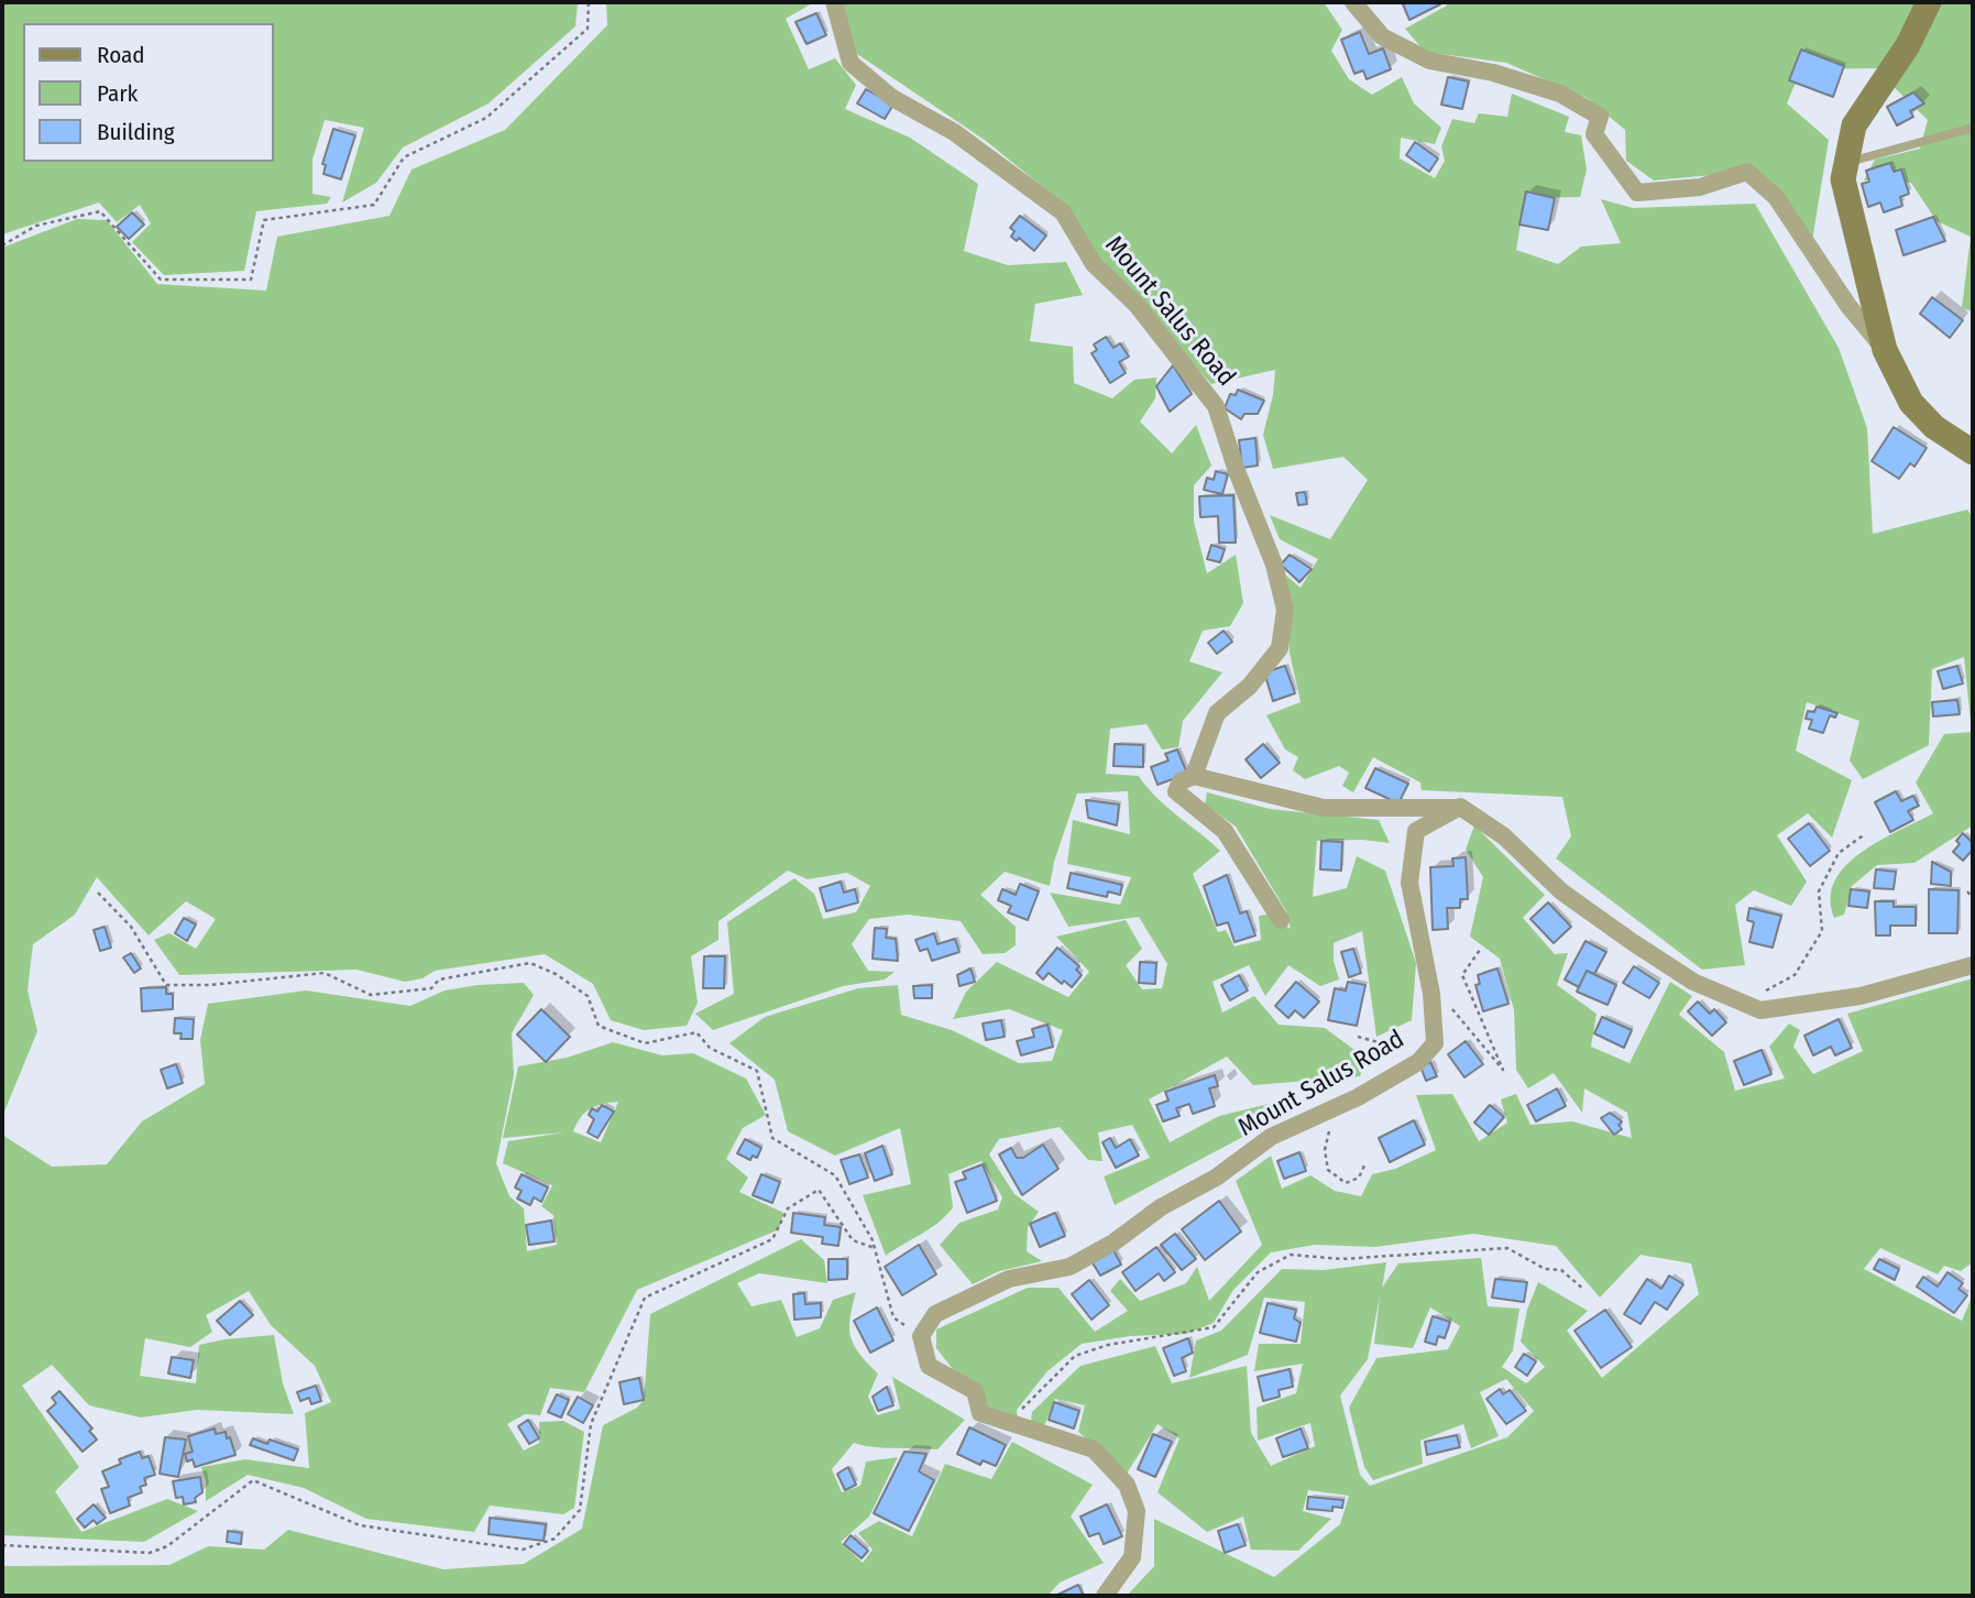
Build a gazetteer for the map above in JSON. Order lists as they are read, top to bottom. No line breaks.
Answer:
{"streets":{"street":["Mount Salus Road"]},"legend":["Road","Park","Building"]}
